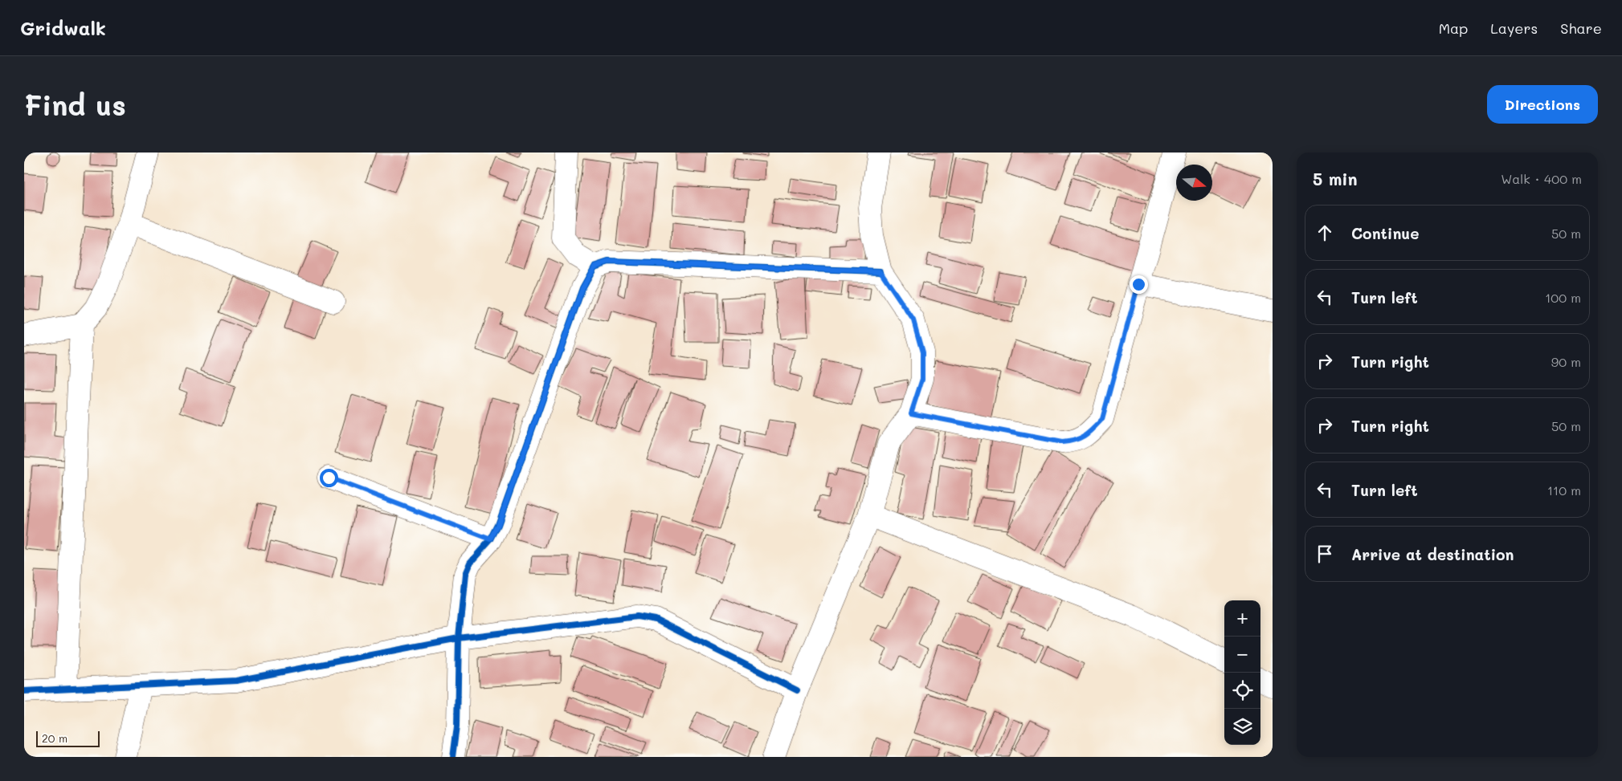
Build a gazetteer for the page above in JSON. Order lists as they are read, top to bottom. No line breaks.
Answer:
{"scale_bar":"20 m","north":"right","page":{"header":"Gridwalk","nav":["Map","Layers","Share"],"buttons":"Directions","title":"Find us","heading":["5 min","Walk · 400 m"],"list":[["Continue","50 m"],["Turn left","100 m"],["Turn right","90 m"],["Turn right","50 m"],["Turn left","110 m"],"Arrive at destination"],"map_buttons":["+","−"],"scale":"20 m"}}
